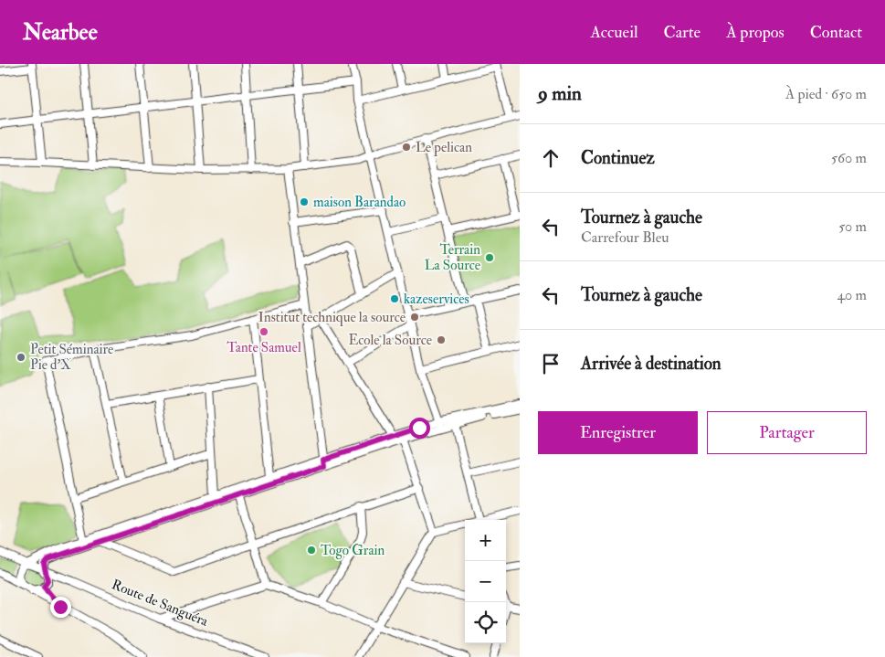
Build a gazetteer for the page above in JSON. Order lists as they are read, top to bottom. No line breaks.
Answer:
{"streets":{"street":["Route de Sanguéra"]},"places":["Le pelican","maison Barandao","Terrain La Source","kazeservices","Institut technique la source","Tante Samuel","Ecole la Source","Petit Séminaire Pie d'X","Togo Grain"],"page":{"header":"Nearbee","nav":["Accueil","Carte","À propos","Contact"],"heading":["9 min","À pied · 650 m"],"list":[["Continuez","560 m"],["Tournez à gauche","Carrefour Bleu","50 m"],["Tournez à gauche","40 m"],"Arrivée à destination"],"buttons":["Enregistrer","Partager"],"map_buttons":["+","−"]}}
